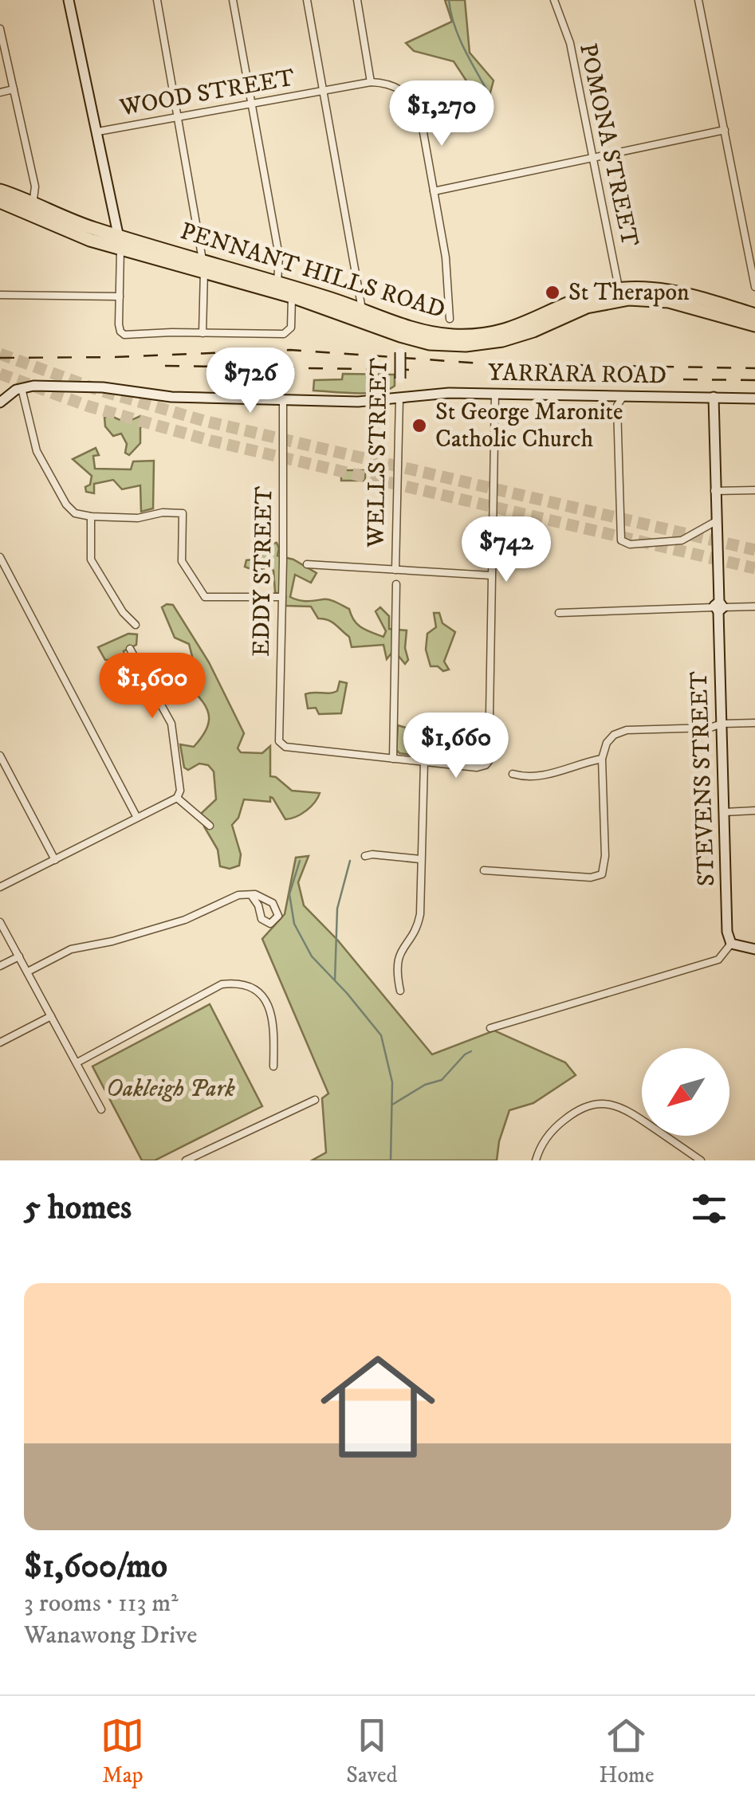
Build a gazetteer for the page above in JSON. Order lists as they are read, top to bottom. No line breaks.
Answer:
{"streets":{"highway":["PENNANT HILLS ROAD"],"main road":["YARRARA ROAD","WELLS STREET","STEVENS STREET"],"street":["WOOD STREET","POMONA STREET","EDDY STREET"]},"crossings":[["POMONA STREET","PENNANT HILLS ROAD"],["PENNANT HILLS ROAD","WELLS STREET"],["YARRARA ROAD","WELLS STREET"],["YARRARA ROAD","EDDY STREET"],["YARRARA ROAD","STEVENS STREET"]],"parks":["Oakleigh Park"],"places":["St Therapon","St George Maronite Catholic Church"],"north":"bottom left","page":{"price":["$1,270","$726","$742","$1,600","$1,660"],"heading":"5 homes","list":[{"name":"$1,600/mo","note":"3 rooms · 113 m² · Wanawong Drive"}],"tabs":["Map","Saved","Home"]}}
